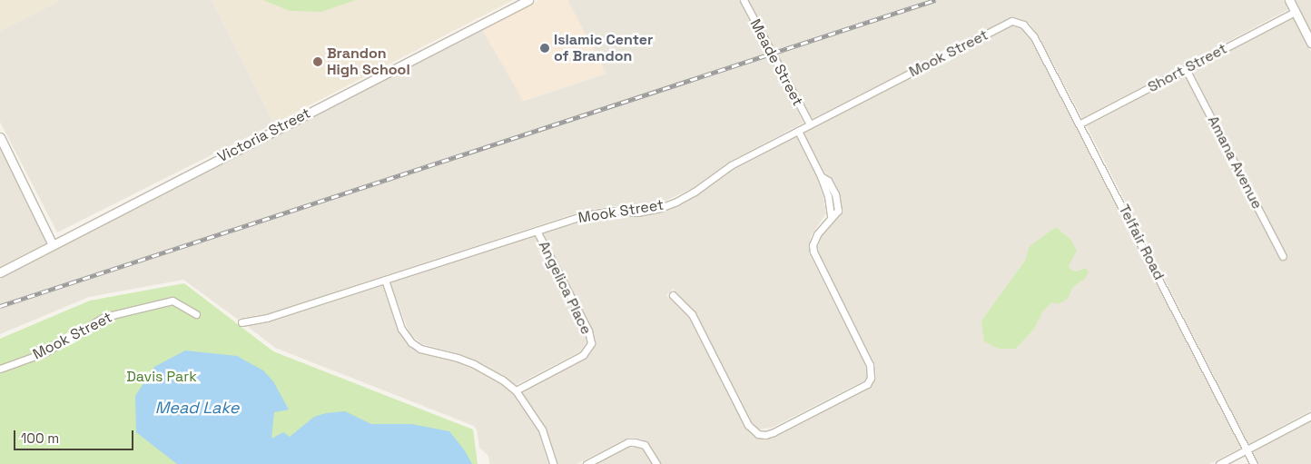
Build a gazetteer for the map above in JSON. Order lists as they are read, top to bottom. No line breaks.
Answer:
{"streets":{"street":["Mook Street","Meade Street","Short Street","Victoria Street","Amana Avenue","Telfair Road","Angelica Place"]},"crossings":[["Mook Street","Meade Street"],["Mook Street","Telfair Road"],["Mook Street","Angelica Place"],["Short Street","Amana Avenue"],["Short Street","Telfair Road"]],"water":["Mead Lake"],"parks":["Davis Park"],"places":["Islamic Center of Brandon","Brandon High School"],"scale_bar":"100 m"}
